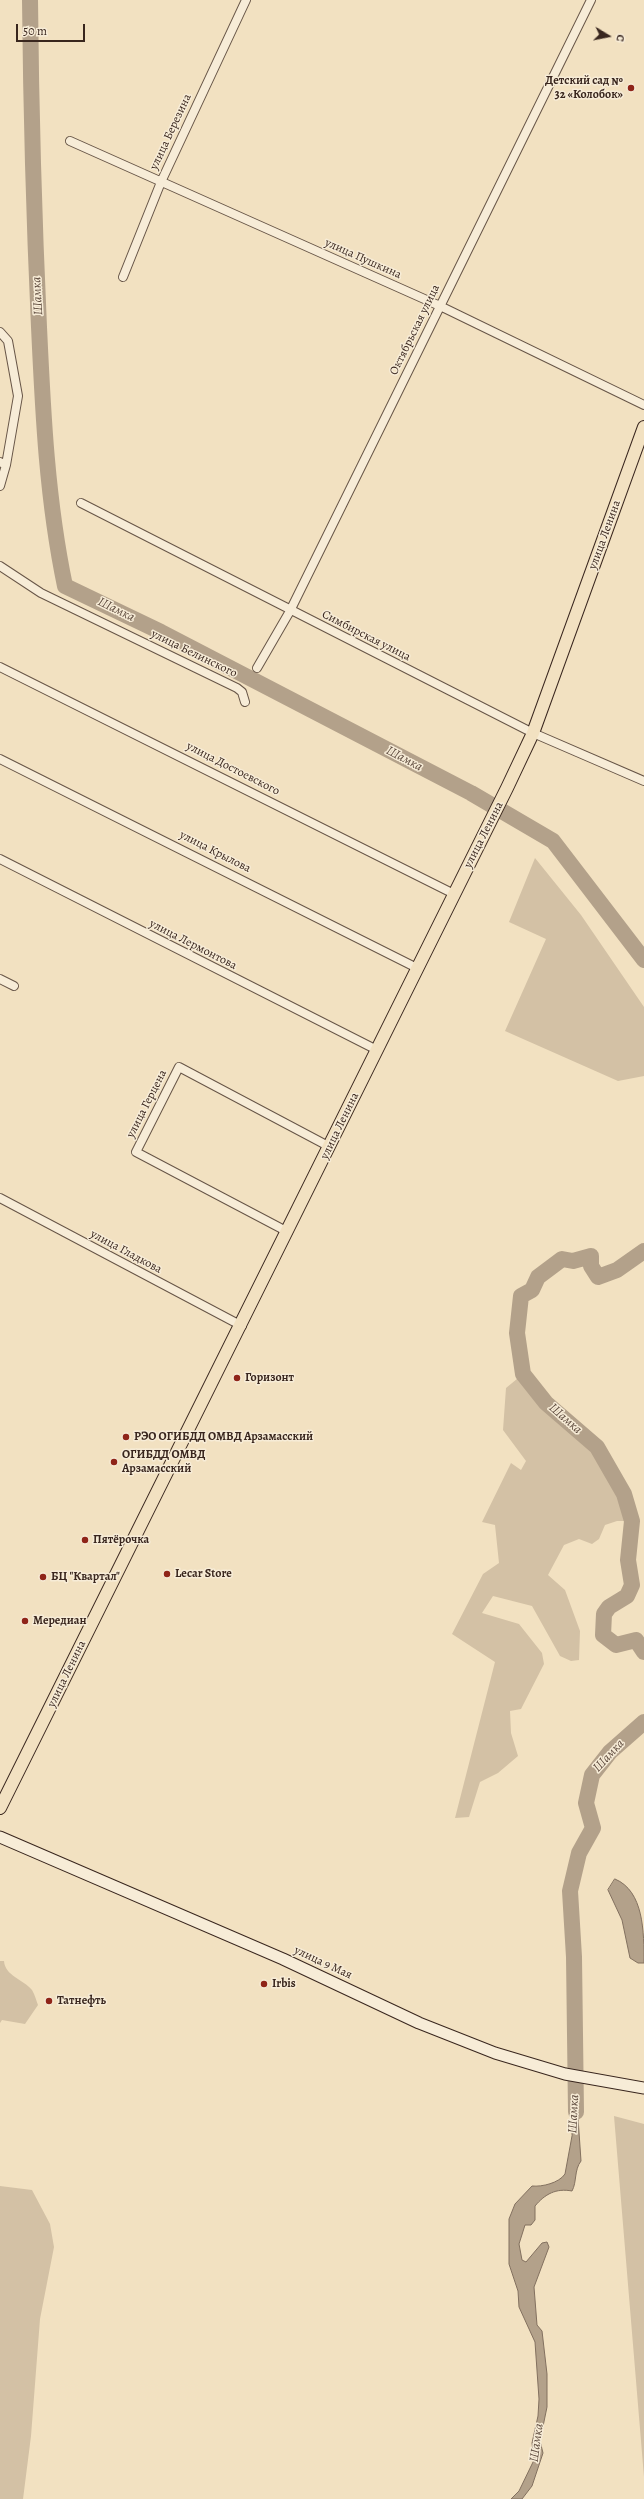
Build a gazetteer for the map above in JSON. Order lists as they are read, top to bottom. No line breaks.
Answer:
{"streets":{"main road":["улица Ленина","улица 9 Мая"],"street":["улица Березина","улица Пушкина","Октябрьская улица","Симбирская улица","улица Белинского","улица Достоевского","улица Крылова","улица Лермонтова","улица Герцена","улица Гладкова"]},"crossings":[["улица Березина","улица Пушкина"],["улица Пушкина","Октябрьская улица"],["Октябрьская улица","Симбирская улица"],["улица Ленина","Симбирская улица"],["улица Ленина","улица Достоевского"],["улица Ленина","улица Крылова"],["улица Ленина","улица Лермонтова"],["улица Ленина","улица Герцена"],["улица Ленина","улица Гладкова"]],"water":["Шамка"],"places":["Детский сад № 32 «Колобок»","Горизонт","РЭО ОГИБДД ОМВД Арзамасский","ОГИБДД ОМВД Арзамасский","Пятёрочка","Lecar Store","БЦ \"Квартал\"","Мередиан","Irbis","Татнефть"],"scale_bar":"50 m","north":"right"}
